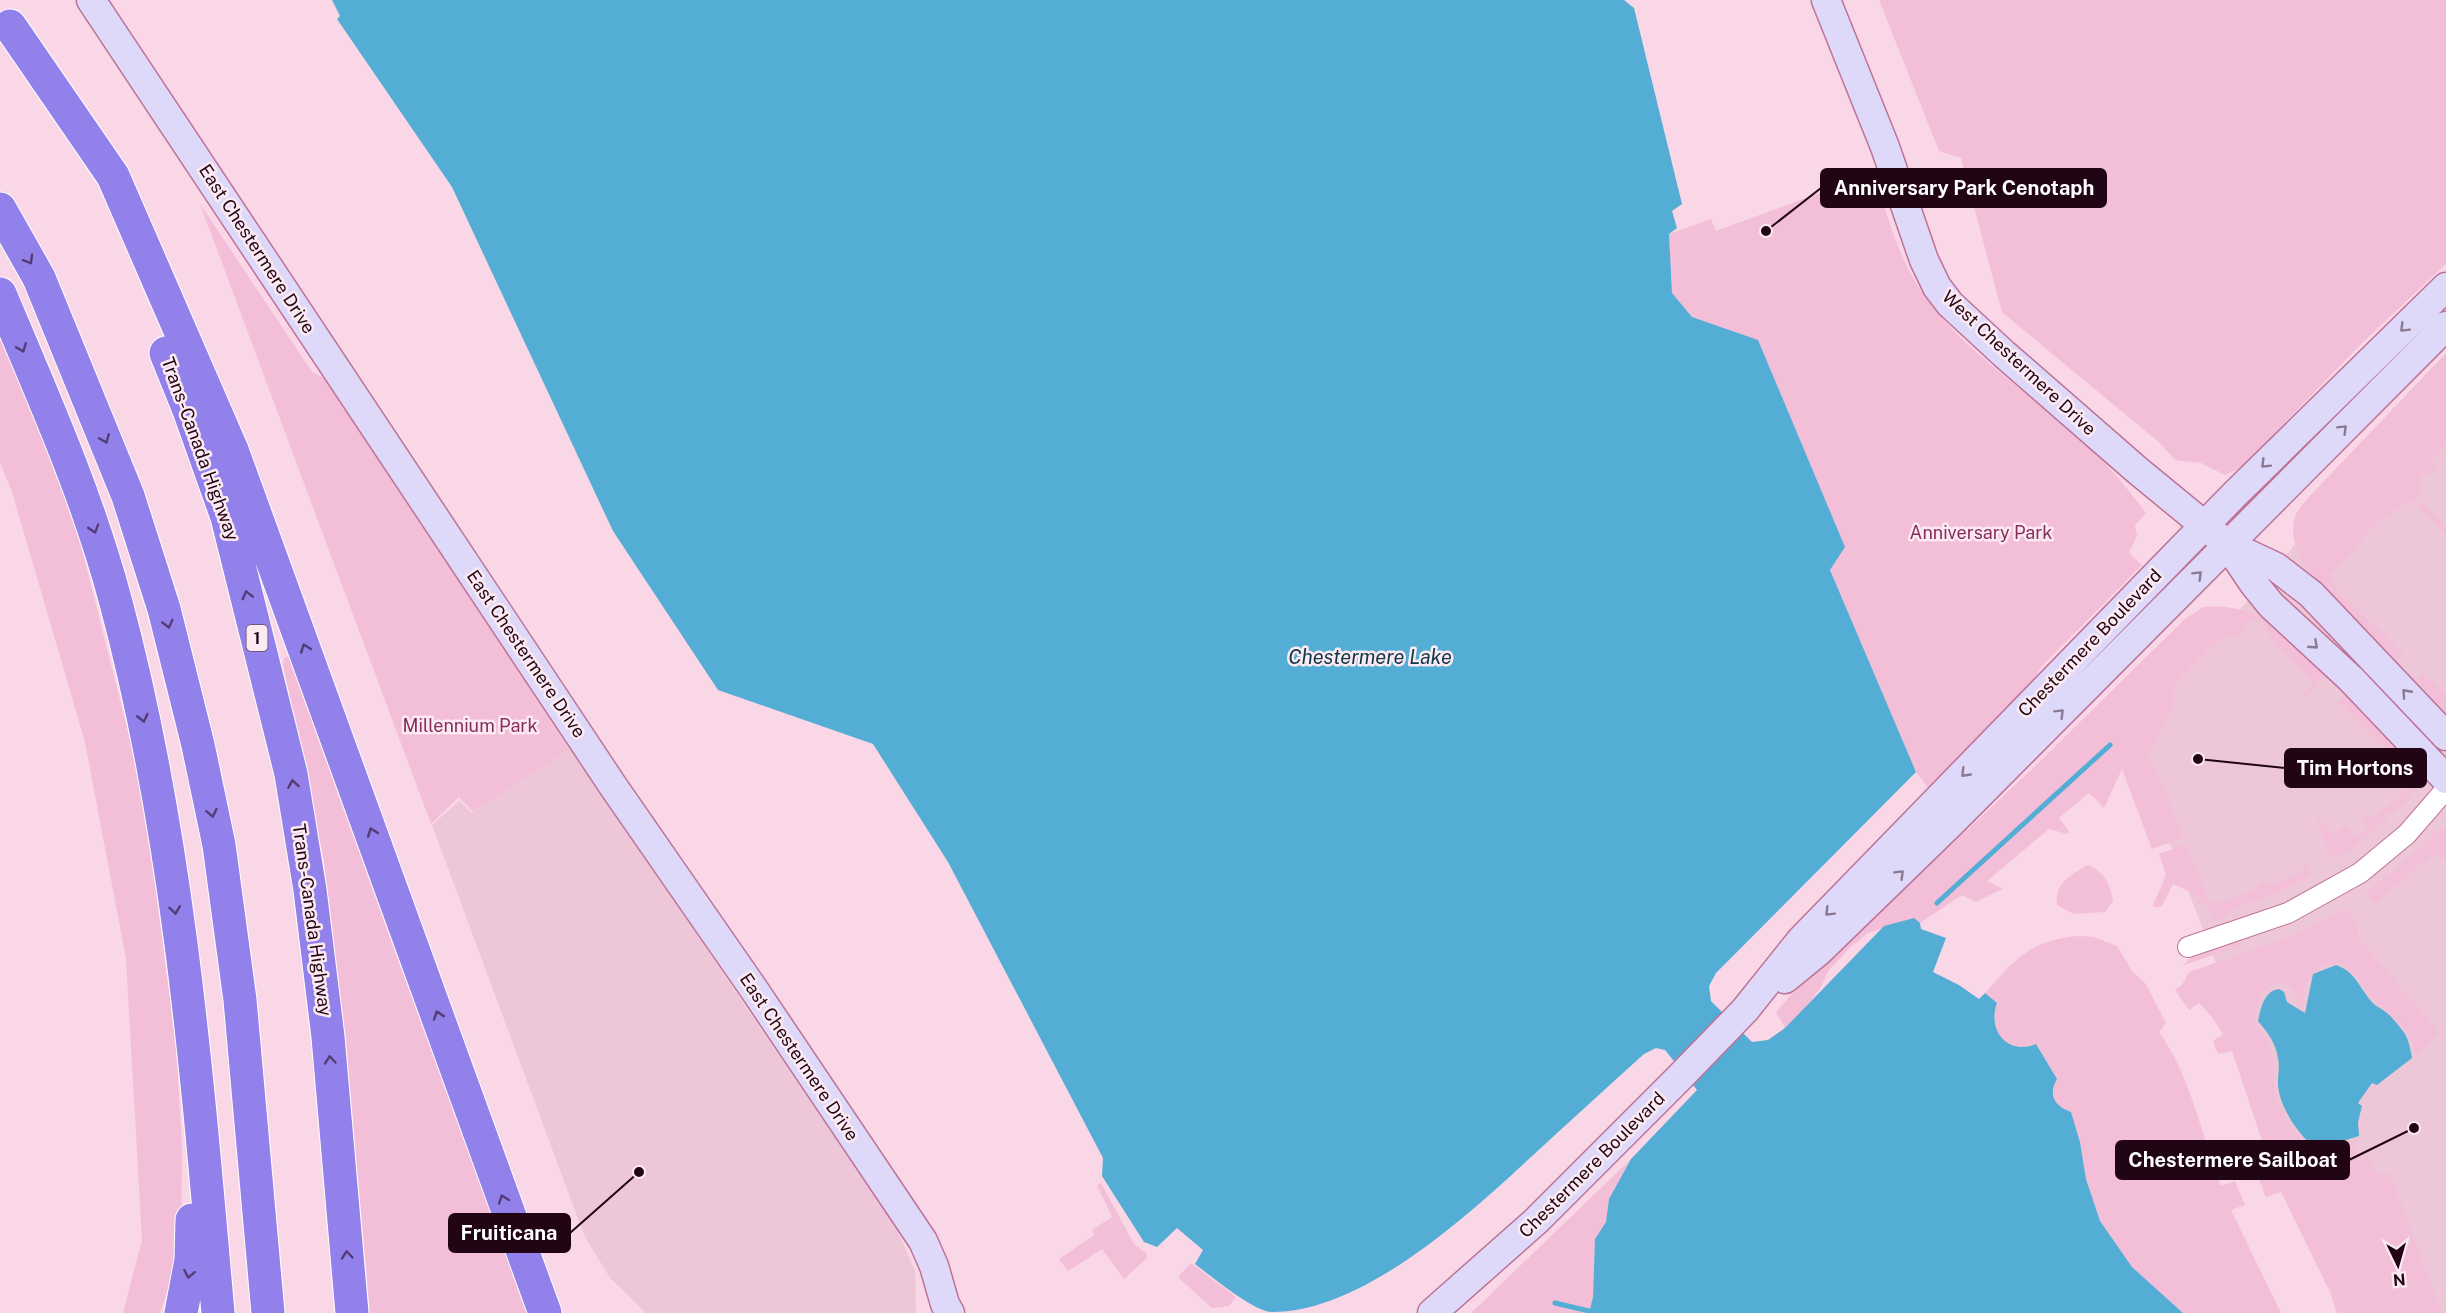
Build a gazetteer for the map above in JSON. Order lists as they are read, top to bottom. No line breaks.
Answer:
{"streets":{"highway":["Trans-Canada Highway","1"],"street":["East Chestermere Drive","West Chestermere Drive","Chestermere Boulevard"]},"crossings":[["West Chestermere Drive","Chestermere Boulevard"]],"water":["Chestermere Lake"],"parks":["Anniversary Park","Millennium Park"],"places":["Anniversary Park Cenotaph","Tim Hortons","Chestermere Sailboat","Fruiticana"],"north":"bottom"}
